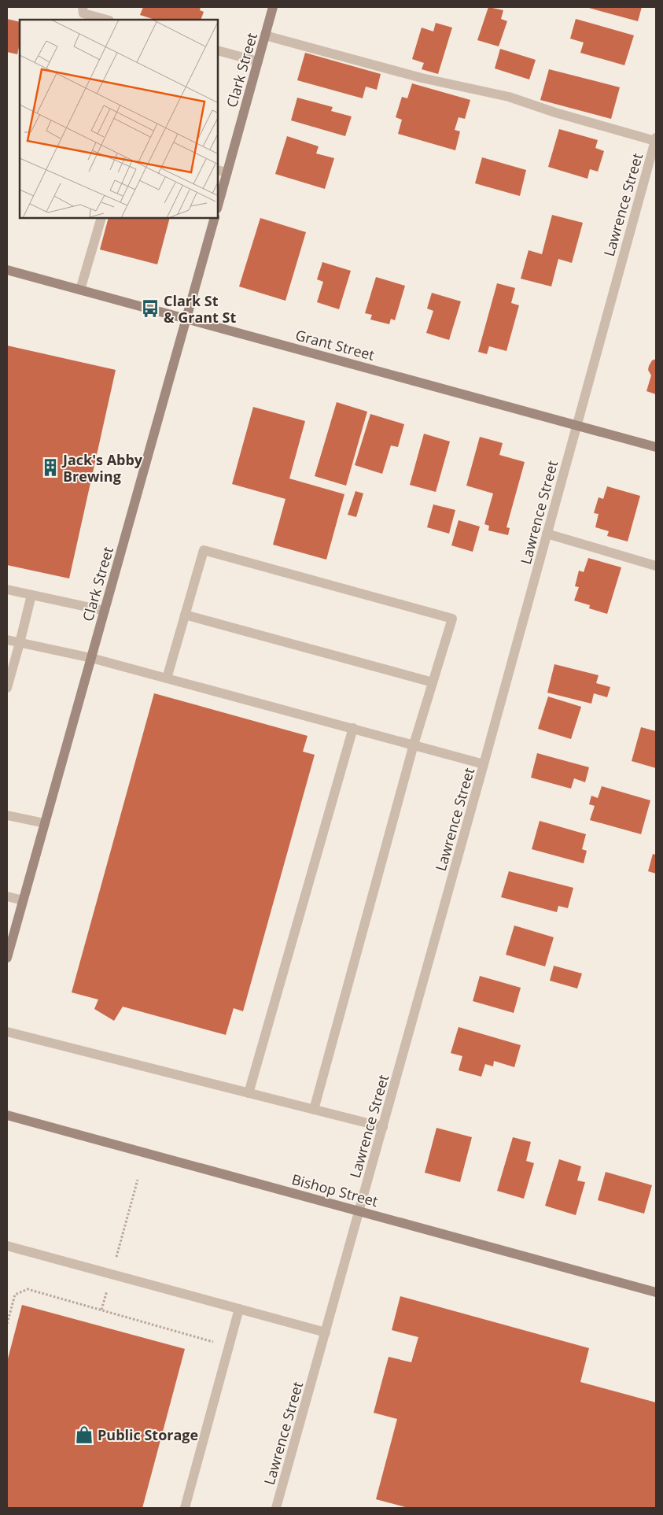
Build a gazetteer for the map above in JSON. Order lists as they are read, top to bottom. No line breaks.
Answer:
{"streets":{"street":["Clark Street","Lawrence Street","Grant Street","Bishop Street"]},"crossings":[["Clark Street","Grant Street"],["Lawrence Street","Grant Street"],["Lawrence Street","Bishop Street"]],"places":{"bus stop":["Clark St & Grant St"],"building":["Jack's Abby Brewing"],"shop":["Public Storage"]}}
